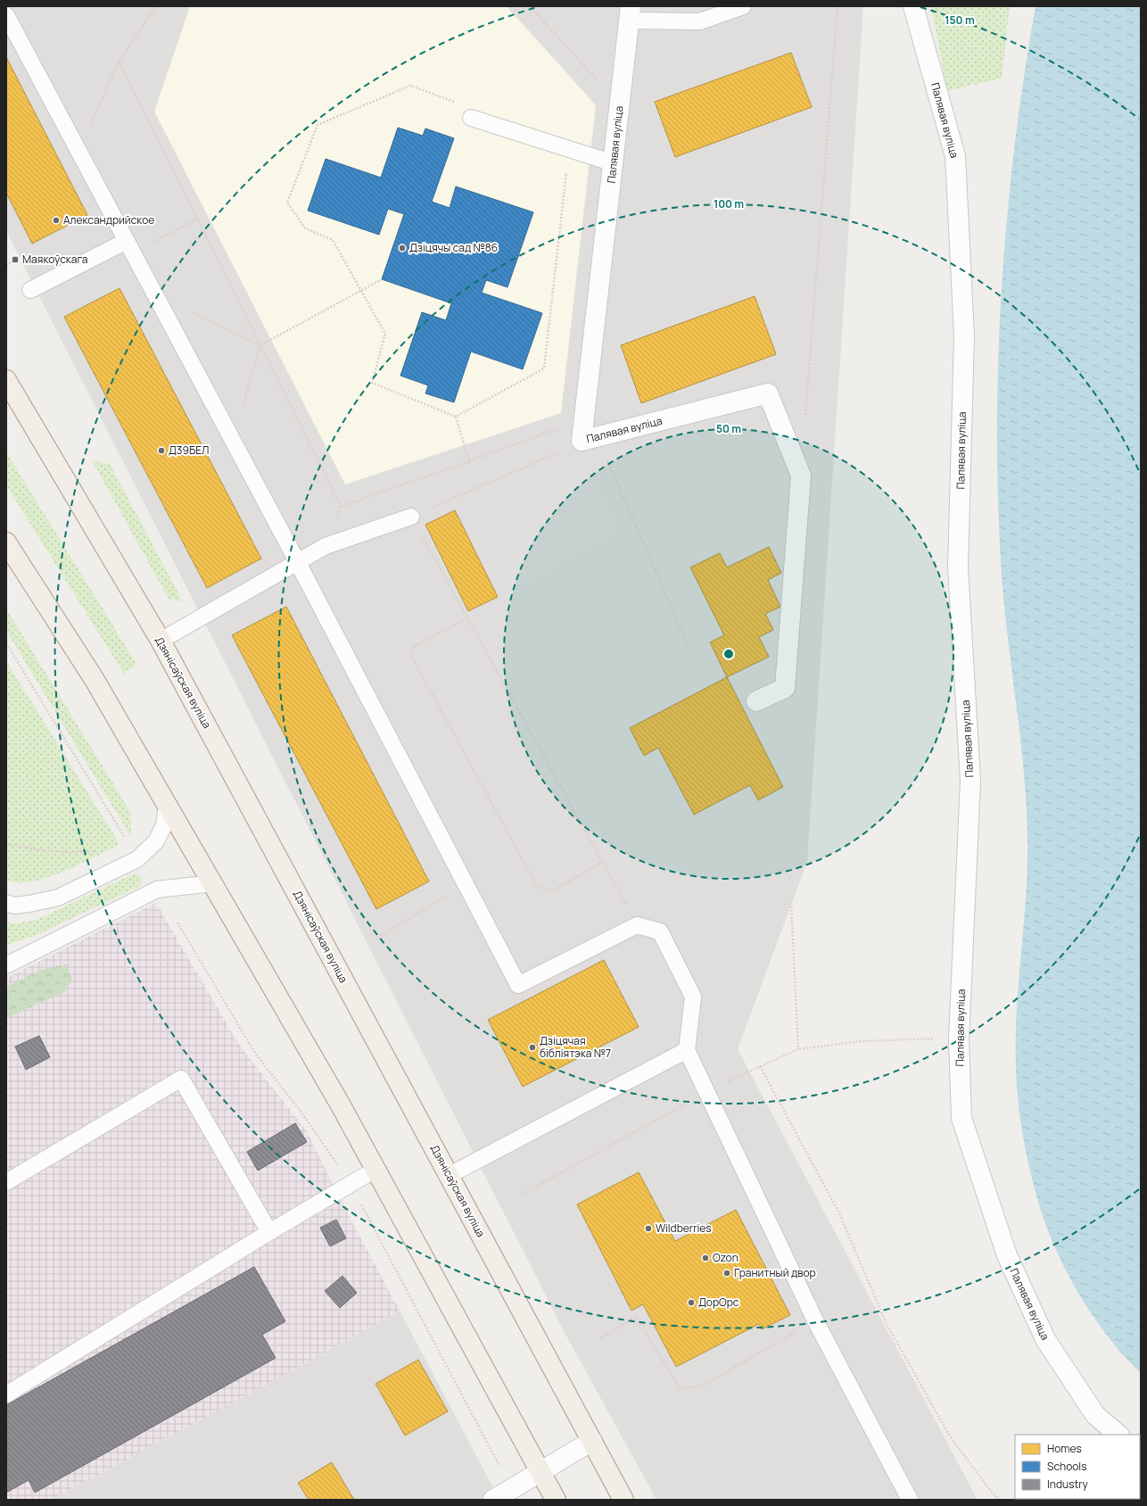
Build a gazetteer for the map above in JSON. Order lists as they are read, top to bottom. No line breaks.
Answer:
{"streets":{"main road":["Дзянісаўская вуліца"],"street":["Палявая вуліца"]},"places":{"other":["Александрийское","Дзіцячы сад №86","Д39БЕЛ","Дзіцячая бібліятэка №7","Wildberries","Ozon","Гранитный двор","ДорОрс"],"transit":["Маякоўскага"]},"legend":["Homes","Schools","Industry"],"rings":["150 m","100 m","50 m"]}
